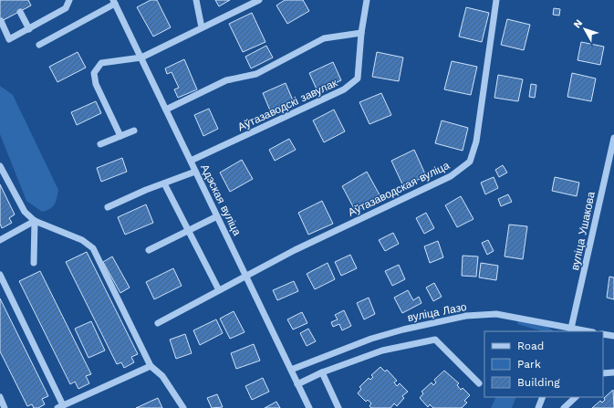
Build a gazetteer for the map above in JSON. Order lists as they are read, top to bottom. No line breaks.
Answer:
{"streets":{"street":["Аўтазаводскі завулак","Аўтазаводская вуліца","Адэская вуліца","вуліца Ушакова","вуліца Лазо"]},"crossings":[["Аўтазаводскі завулак","Адэская вуліца"],["Аўтазаводская вуліца","Адэская вуліца"],["Адэская вуліца","вуліца Лазо"],["вуліца Ушакова","вуліца Лазо"]],"legend":["Road","Park","Building"],"north":"top left"}
